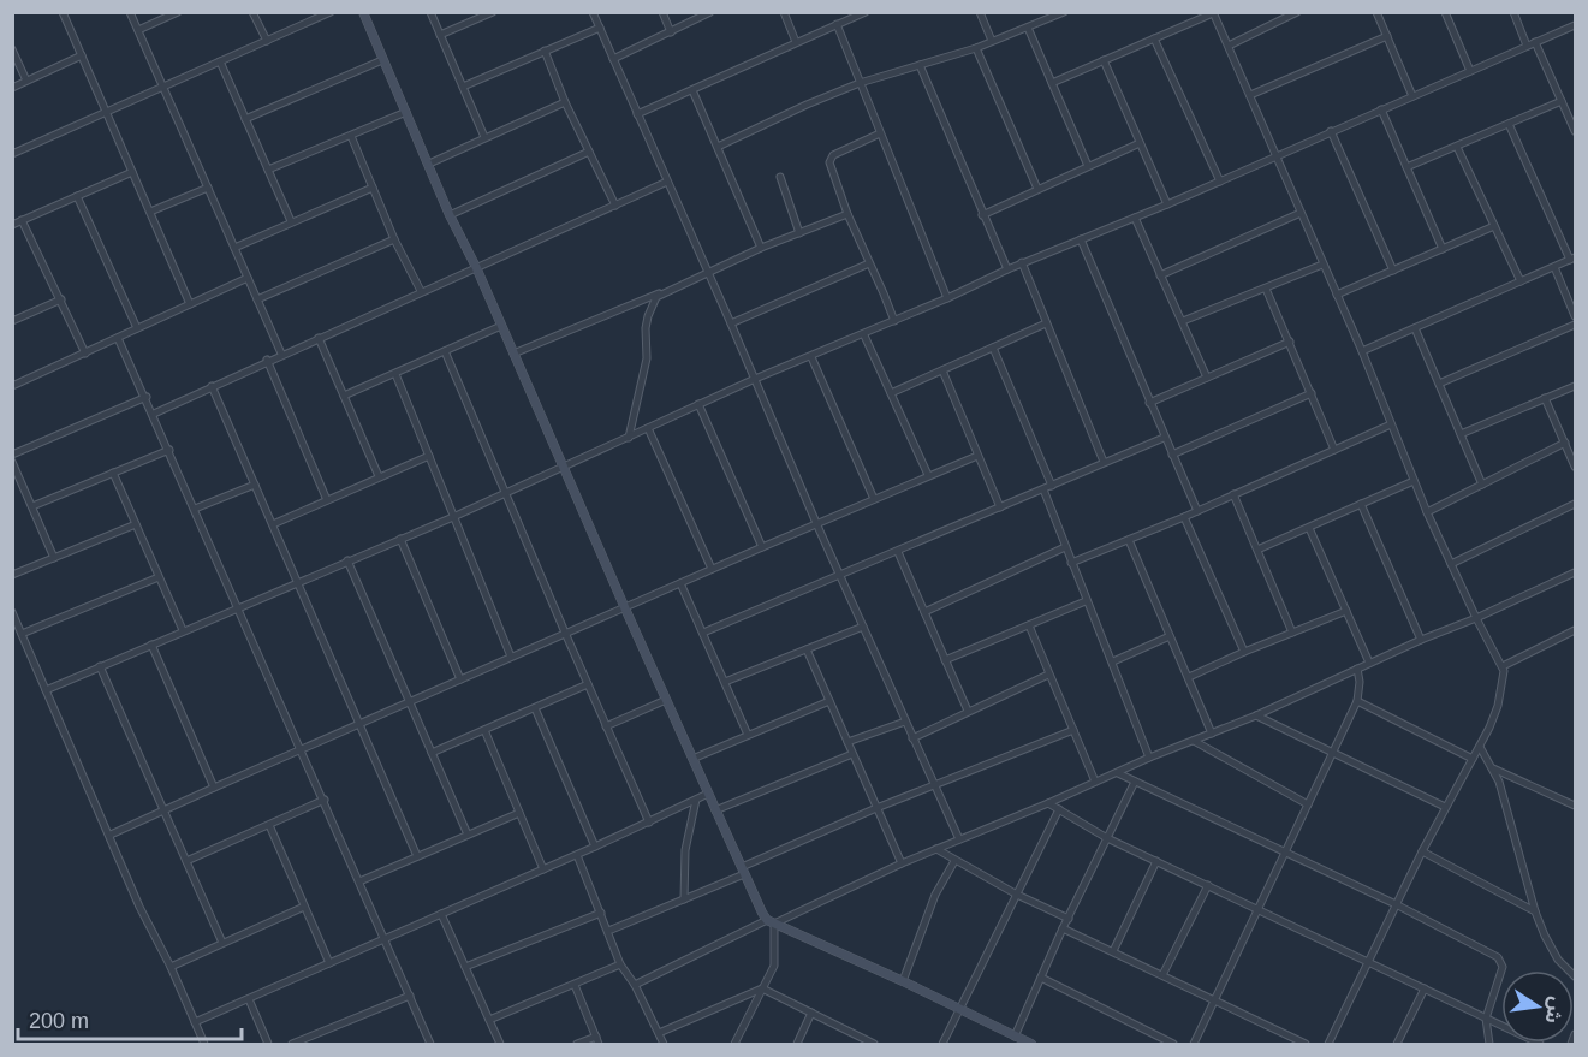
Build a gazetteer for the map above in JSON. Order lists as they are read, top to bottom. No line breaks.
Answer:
{"scale_bar":"200 m","north":"right"}
